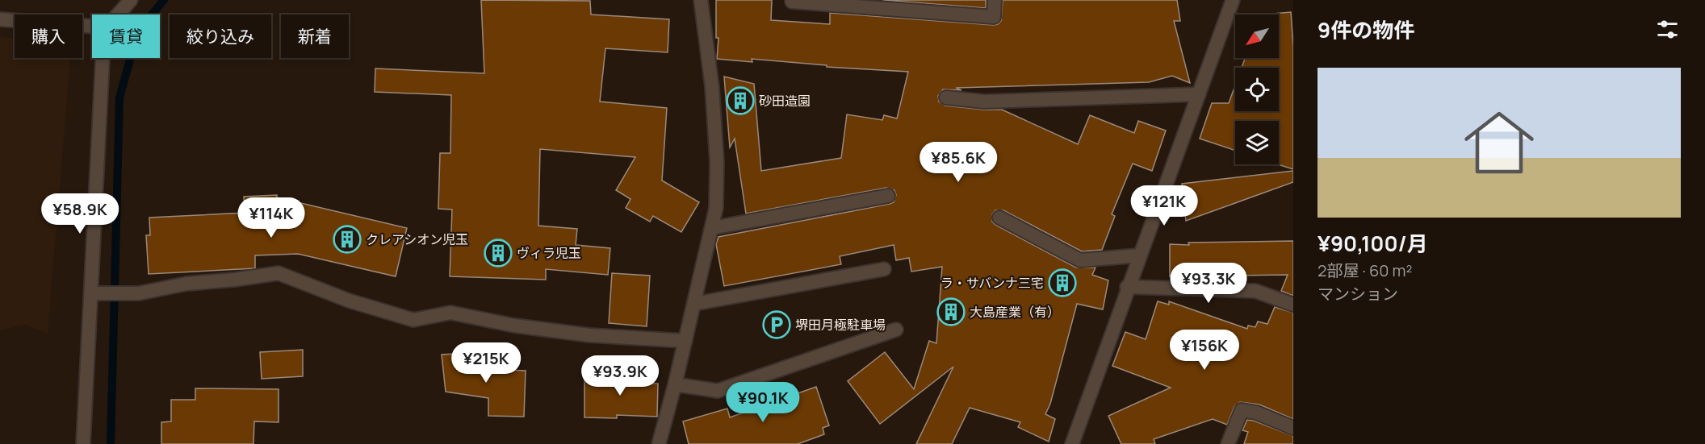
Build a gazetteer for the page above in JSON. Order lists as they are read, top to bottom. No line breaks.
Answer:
{"places":{"building":["砂田造園","クレアシオン児玉","ヴィラ児玉","ラ・サバンナ三宅","大島産業（有）"],"parking":["堺田月極駐車場"]},"north":"bottom left","page":{"heading":"9件の物件","chip":["購入","賃貸","絞り込み","新着"],"list":[{"name":"¥90,100/月","note":"2部屋 · 60 m² · マンション"}],"price":["¥85.6K","¥121K","¥58.9K","¥114K","¥93.3K","¥156K","¥215K","¥93.9K","¥90.1K"]}}
